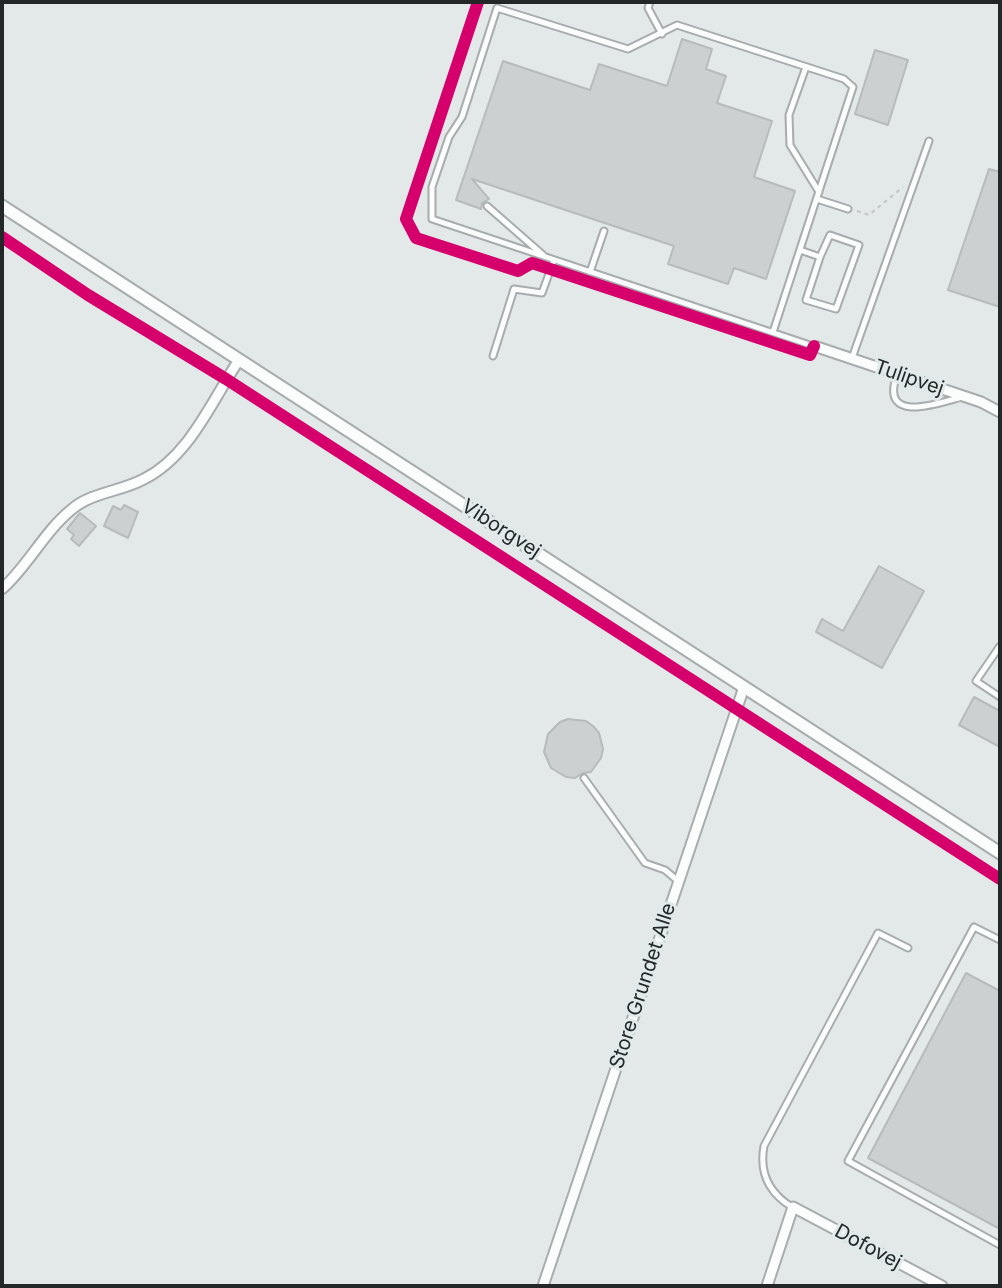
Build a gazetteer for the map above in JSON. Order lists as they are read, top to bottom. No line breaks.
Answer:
{"streets":{"street":["Tulipvej","Viborgvej","Store Grundet Alle","Dofovej"]},"crossings":[["Viborgvej","Store Grundet Alle"]]}
